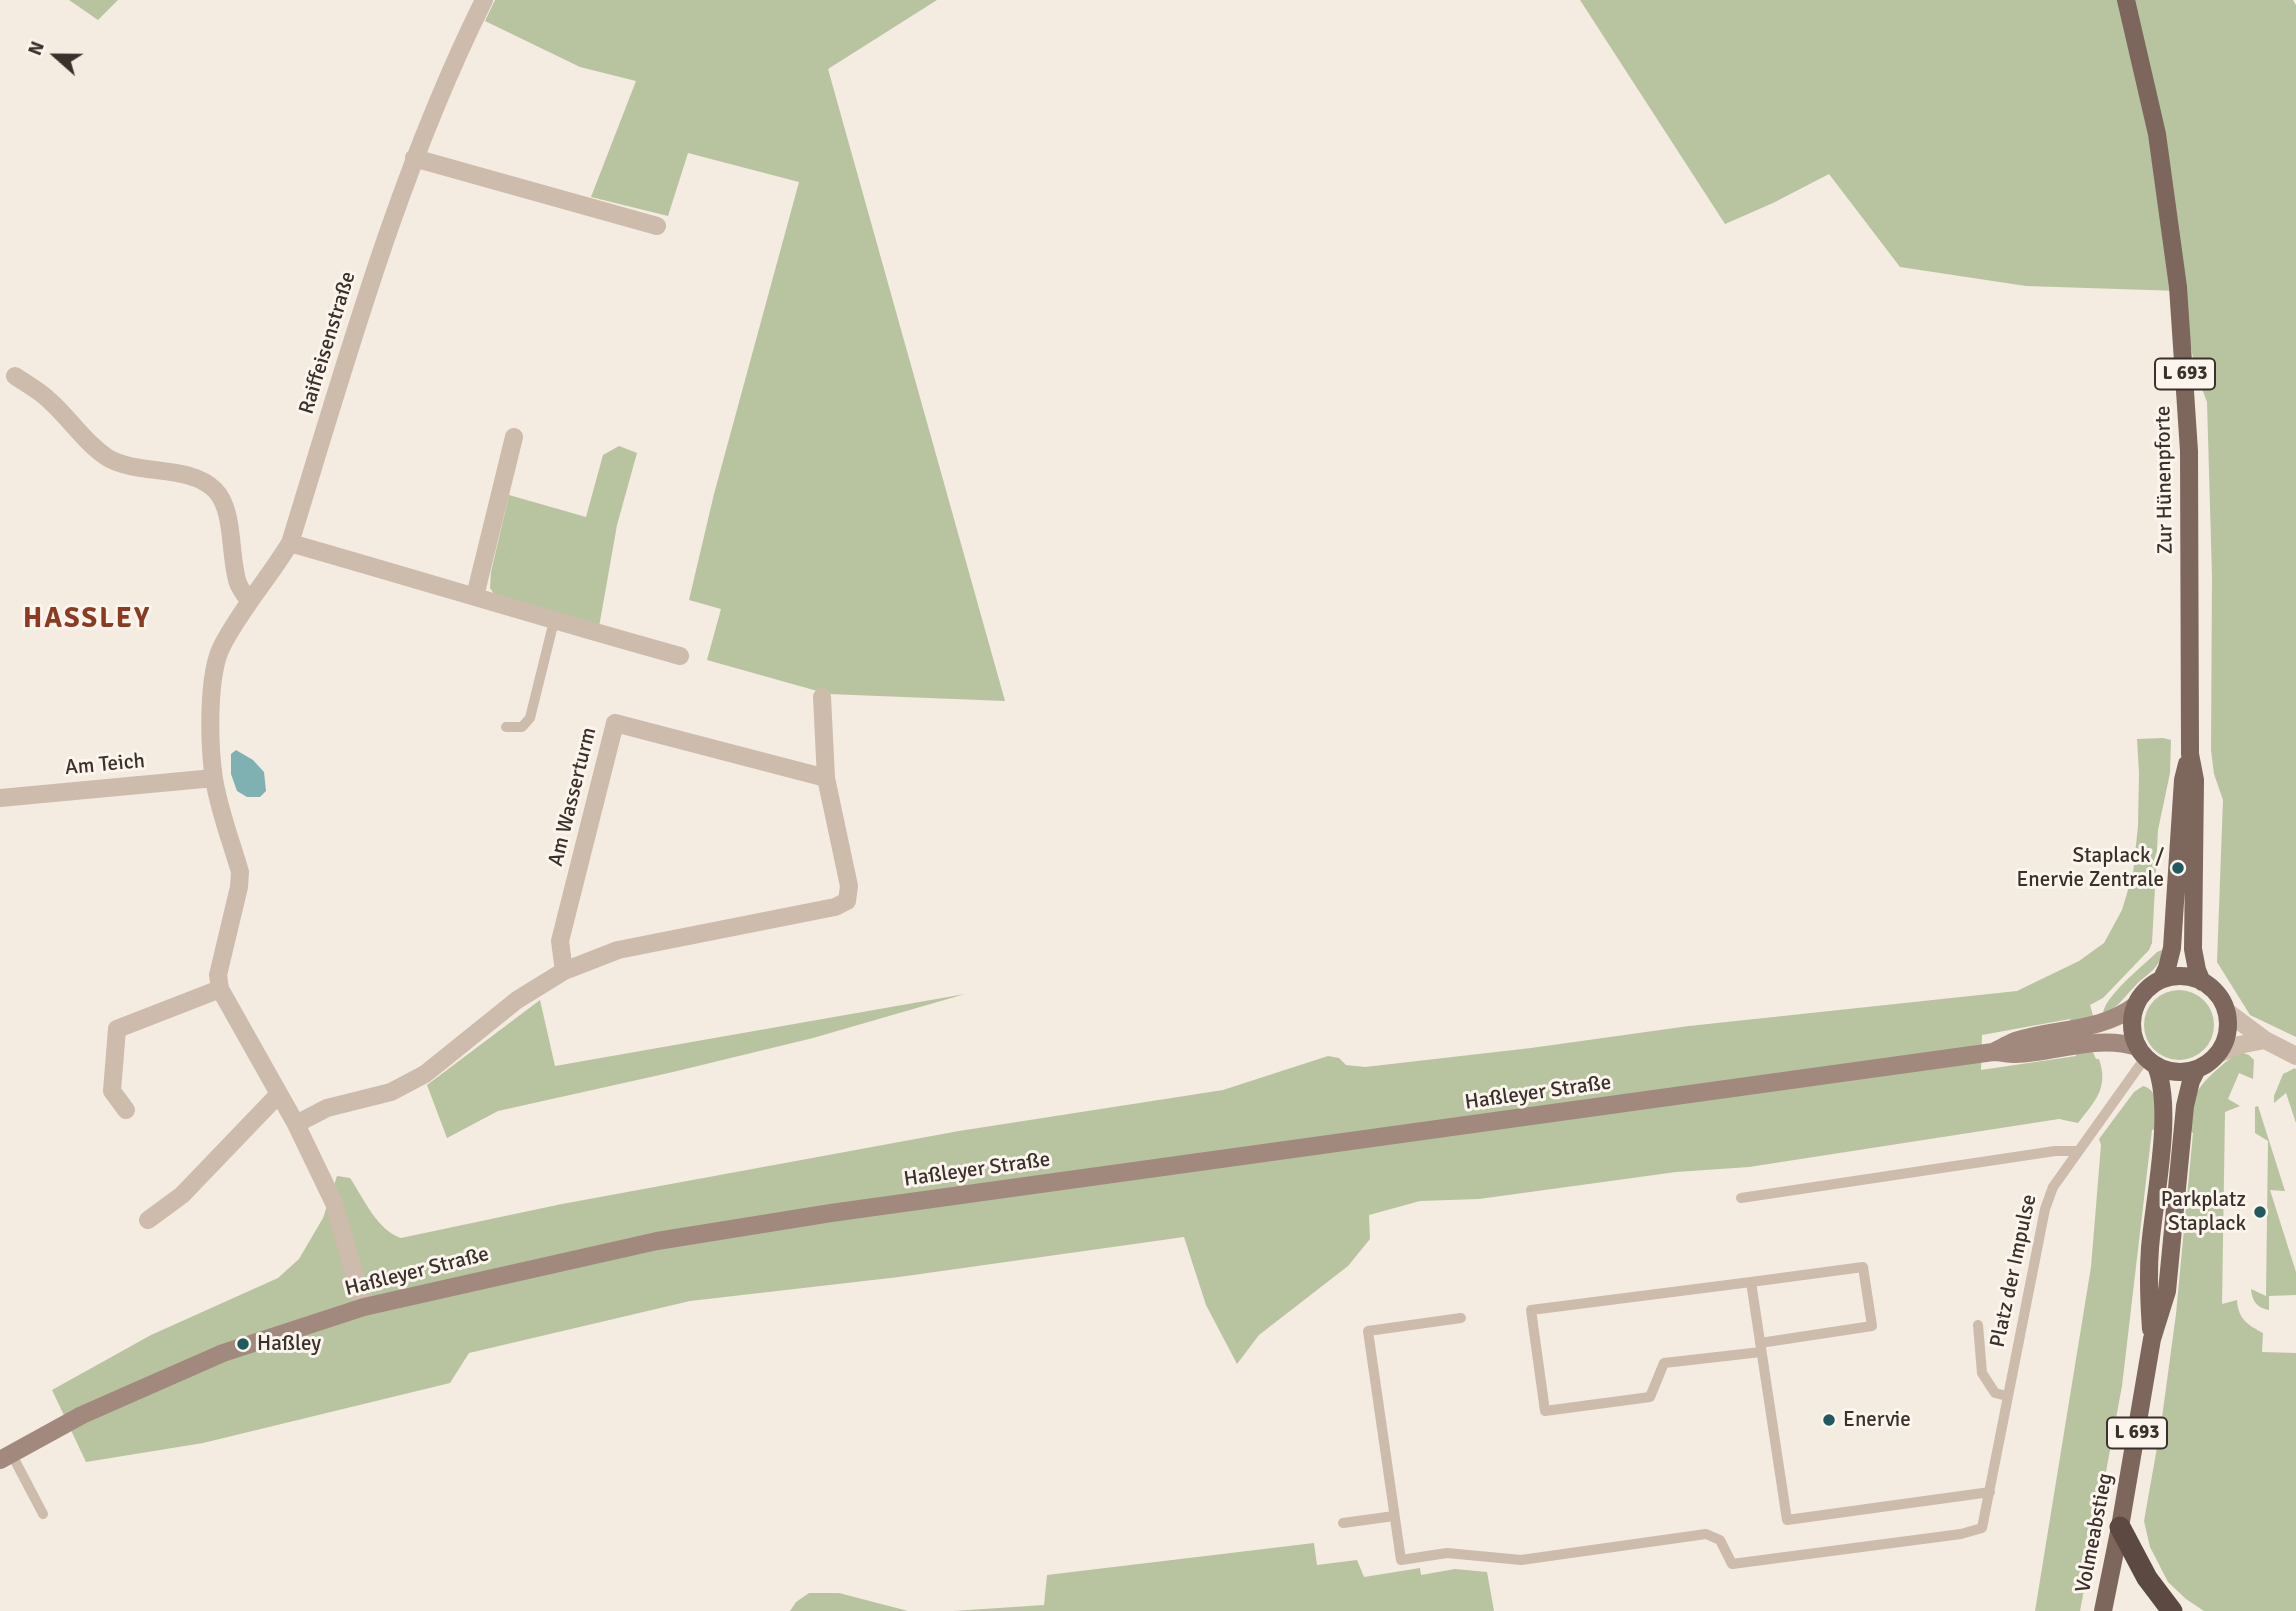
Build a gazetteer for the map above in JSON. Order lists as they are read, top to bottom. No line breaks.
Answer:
{"streets":{"main road":["L 693","Zur Hünenpforte","Haßleyer Straße","Volmeabstieg"],"street":["Raiffeisenstraße","Am Teich","Am Wasserturm"],"lane":["Platz der Impulse"]},"crossings":[["Raiffeisenstraße","Am Teich"],["Zur Hünenpforte","Haßleyer Straße"],["Zur Hünenpforte","Platz der Impulse"],["Zur Hünenpforte","Volmeabstieg"],["Haßleyer Straße","Platz der Impulse"],["Haßleyer Straße","Volmeabstieg"],["Platz der Impulse","Volmeabstieg"]],"districts":["HASSLEY"],"places":["Staplack / Enervie Zentrale","Parkplatz Staplack","Haßley","Enervie"],"north":"left"}
